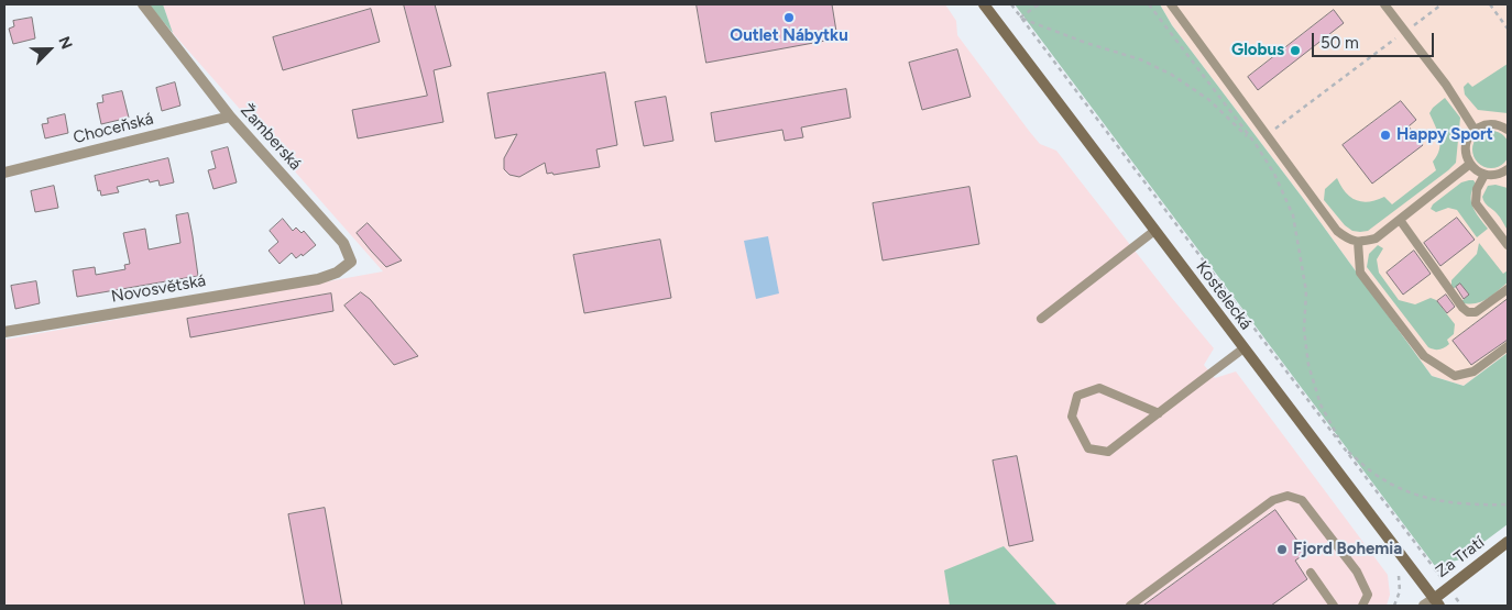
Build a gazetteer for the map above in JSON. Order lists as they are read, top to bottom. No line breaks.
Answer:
{"streets":{"street":["Choceňská","Žamberská","Novosvětská","Kostelecká","Za Tratí"]},"crossings":[["Choceňská","Žamberská"],["Žamberská","Novosvětská"],["Kostelecká","Za Tratí"]],"places":["Outlet Nábytku","Globus","Happy Sport","Fjord Bohemia"],"scale_bar":"50 m","north":"top right"}
